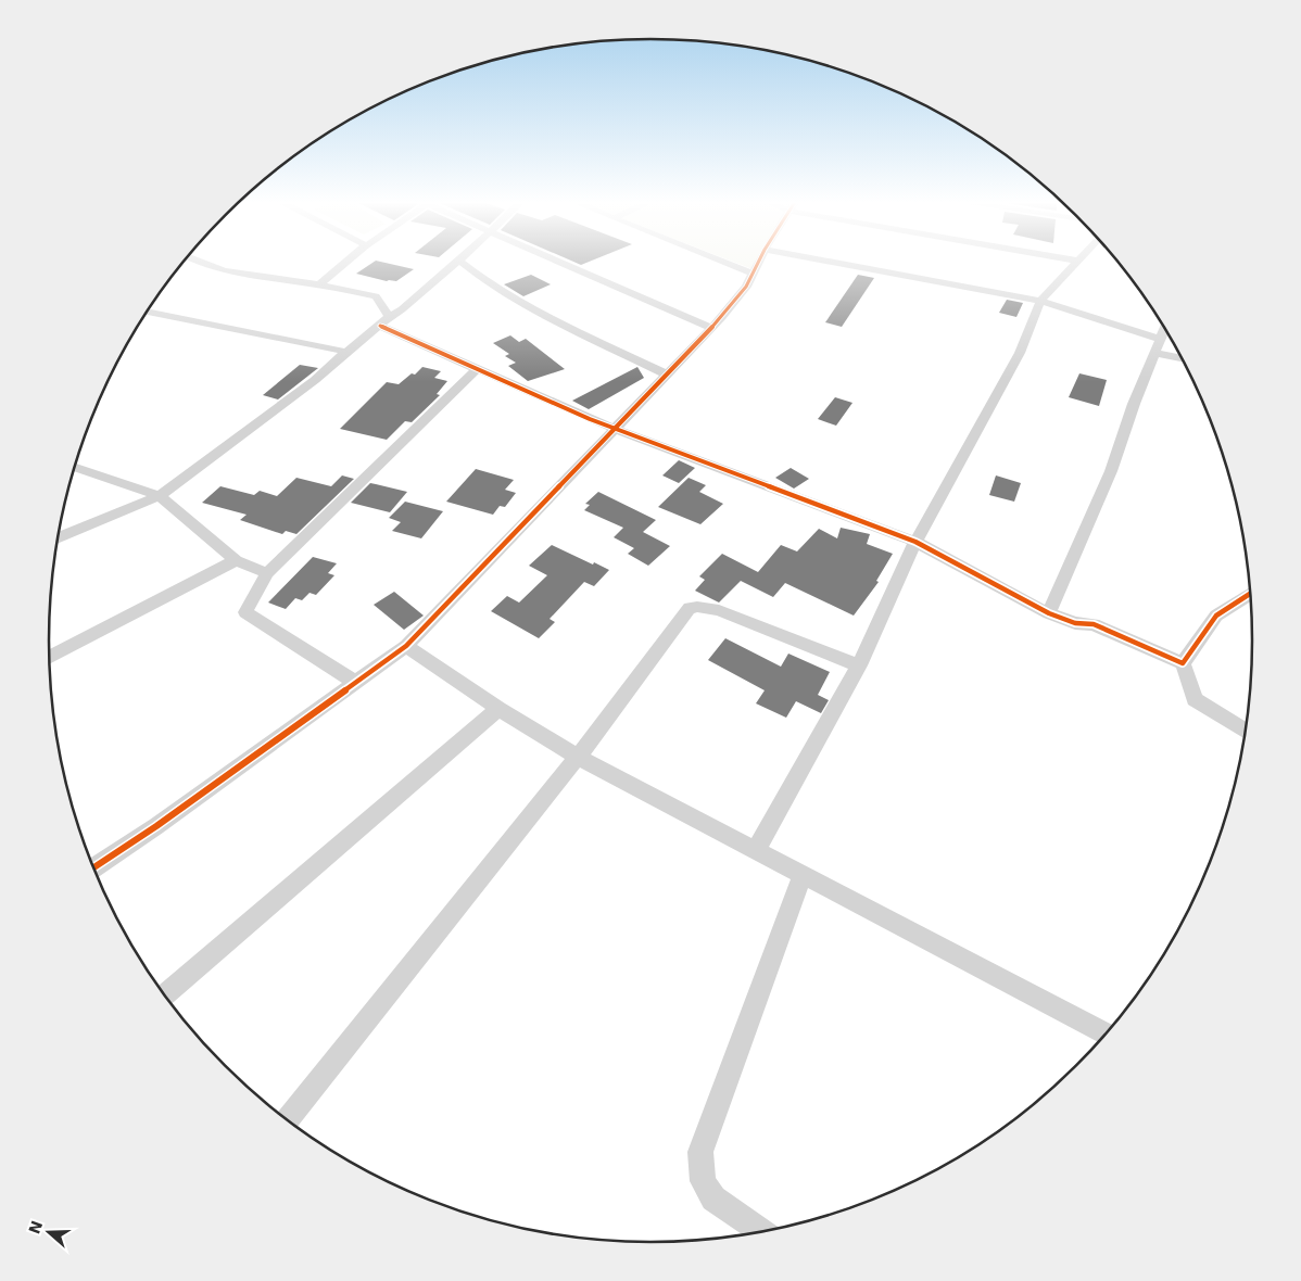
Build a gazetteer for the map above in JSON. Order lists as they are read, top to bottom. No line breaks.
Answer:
{"north":"left"}
